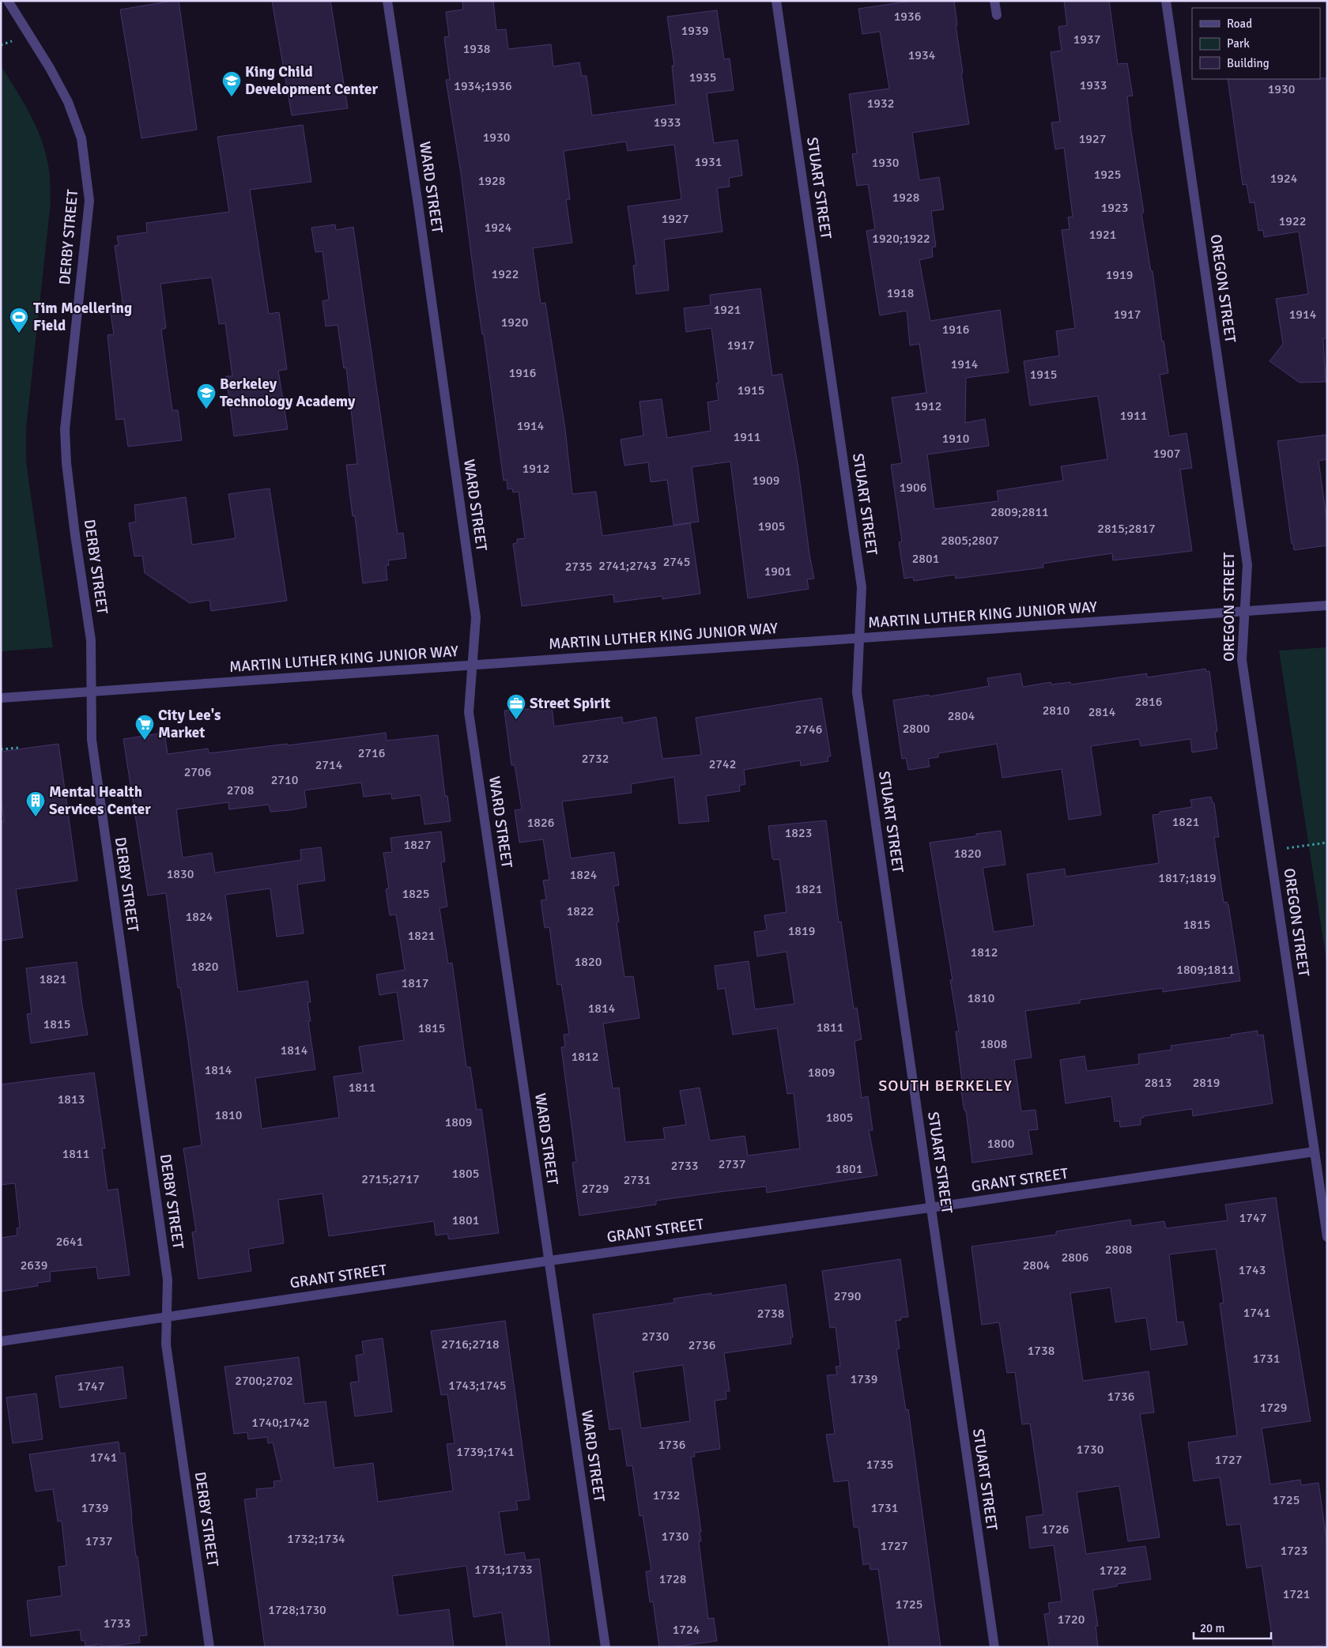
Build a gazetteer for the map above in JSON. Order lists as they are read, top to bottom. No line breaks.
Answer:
{"streets":{"street":["WARD STREET","STUART STREET","DERBY STREET","OREGON STREET","MARTIN LUTHER KING JUNIOR WAY","GRANT STREET"]},"crossings":[["WARD STREET","MARTIN LUTHER KING JUNIOR WAY"],["WARD STREET","GRANT STREET"],["STUART STREET","MARTIN LUTHER KING JUNIOR WAY"],["STUART STREET","GRANT STREET"],["DERBY STREET","MARTIN LUTHER KING JUNIOR WAY"],["DERBY STREET","GRANT STREET"],["OREGON STREET","MARTIN LUTHER KING JUNIOR WAY"],["OREGON STREET","GRANT STREET"]],"districts":["SOUTH BERKELEY"],"places":{"school or university":["King Child Development Center","Berkeley Technology Academy"],"sports":["Tim Moellering Field"],"office":["Street Spirit"],"supermarket":["City Lee's Market"],"building":["Mental Health Services Center"]},"house_numbers":["1936","1939","1937","1938","1934","1935","1933","1934;1936","1930","1932","1933","1930","1927","1931","1930","1925","1924","1928","1928","1923","1927","1922","1924","1921","1920;1922","1922","1919","1918","1921","1917","1914","1920","1916","1917","1914","1916","1915","1915","1912","1911","1914","1911","1910","1907","1912","1909","1906","2809;2811","1905","2815;2817","2805;2807","2801","2745","2741;2743","2735","1901","2816","2810","2814","2804","2800","2746","2716","2732","2742","2714","2706","2710","2708","1821","1826","1823","1827","1820","1830","1824","1817;1819","1821","1825","1822","1824","1815","1819","1821","1812","1820","1820","1809;1811","1821","1817","1810","1814","1815","1811","1815","1808","1814","1812","1814","1809","2813","2819","1811","1813","1810","1805","1809","1800","1811","2737","2733","1801","1805","2715;2717","2731","2729","1747","1801","2641","2808","2806","2639","2804","1743","2790","1741","2738","2730","2716;2718","2736","1738","1731","1739","2700;2702","1743;1745","1747","1736","1729","1740;1742","1736","1730","1739;1741","1741","1727","1735","1732","1725","1739","1731","1726","1730","1732;1734","1737","1727","1723","1731;1733","1722","1728","1721","1725","1728;1730","1720","1733","1724"],"legend":["Road","Park","Building"],"scale_bar":"20 m"}
